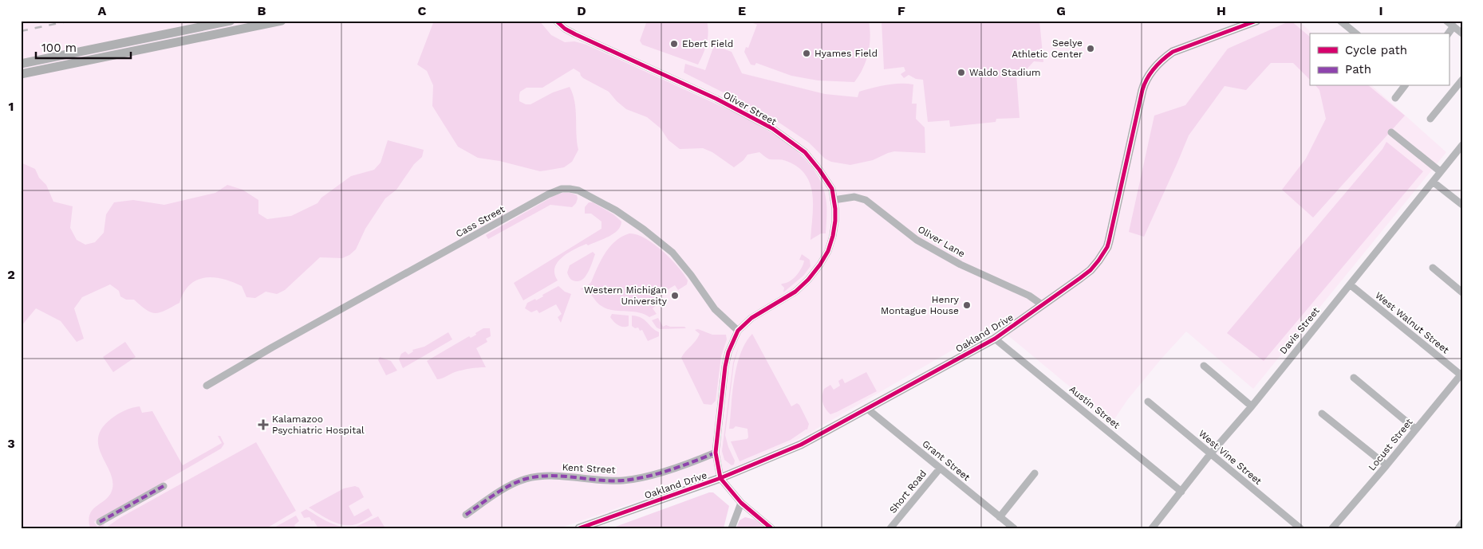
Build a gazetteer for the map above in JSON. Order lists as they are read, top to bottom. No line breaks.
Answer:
{"streets":{"main road":["Oakland Drive"],"street":["Oliver Street","Cass Street","Oliver Lane","West Walnut Street","Davis Street","Austin Street","Locust Street","West Vine Street","Grant Street","Kent Street","Short Road"]},"crossings":[["Oliver Street","Cass Street"],["Oliver Street","Oliver Lane"],["Oliver Street","Oakland Drive"],["Oliver Street","Kent Street"],["Oliver Lane","Oakland Drive"],["West Walnut Street","Davis Street"],["West Walnut Street","Locust Street"],["Davis Street","Austin Street"],["Davis Street","West Vine Street"],["Oakland Drive","Austin Street"],["Oakland Drive","Grant Street"],["Grant Street","Short Road"]],"places":{"other":["Ebert Field","Seelye Athletic Center","Hyames Field","Waldo Stadium","Western Michigan University","Henry Montague House"],"health":["Kalamazoo Psychiatric Hospital"]},"legend":["Cycle path","Path"],"scale_bar":"100 m","grid":{"columns":["A","B","C","D","E","F","G","H","I"],"rows":["1","2","3"]}}
